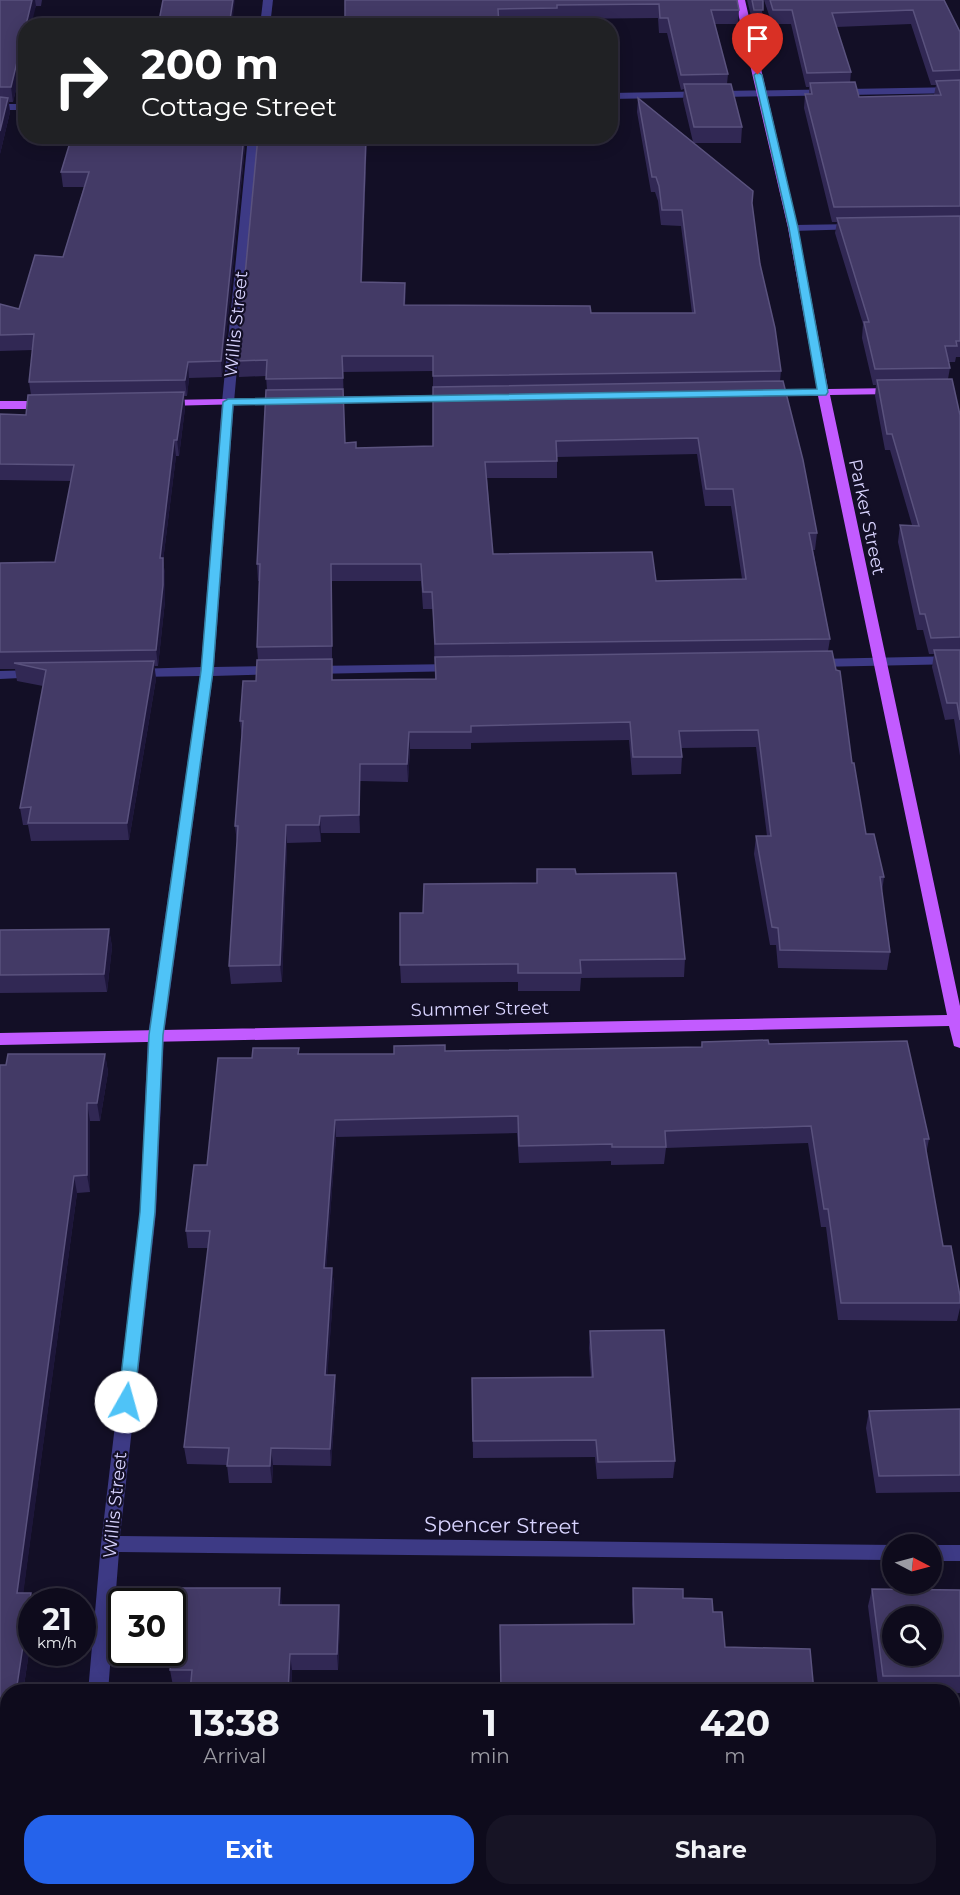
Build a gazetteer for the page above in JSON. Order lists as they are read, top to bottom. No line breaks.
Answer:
{"streets":{"main road":["Parker Street","Summer Street"],"street":["Willis Street","Spencer Street"]},"crossings":[["Willis Street","Summer Street"],["Willis Street","Spencer Street"],["Parker Street","Summer Street"]],"north":"right","page":{"turn":["200 m","Cottage Street"],"speed":"21 km/h","limit":"30","eta":["13:38","Arrival","1","min","420","m"],"buttons":["Exit","Share"]}}
